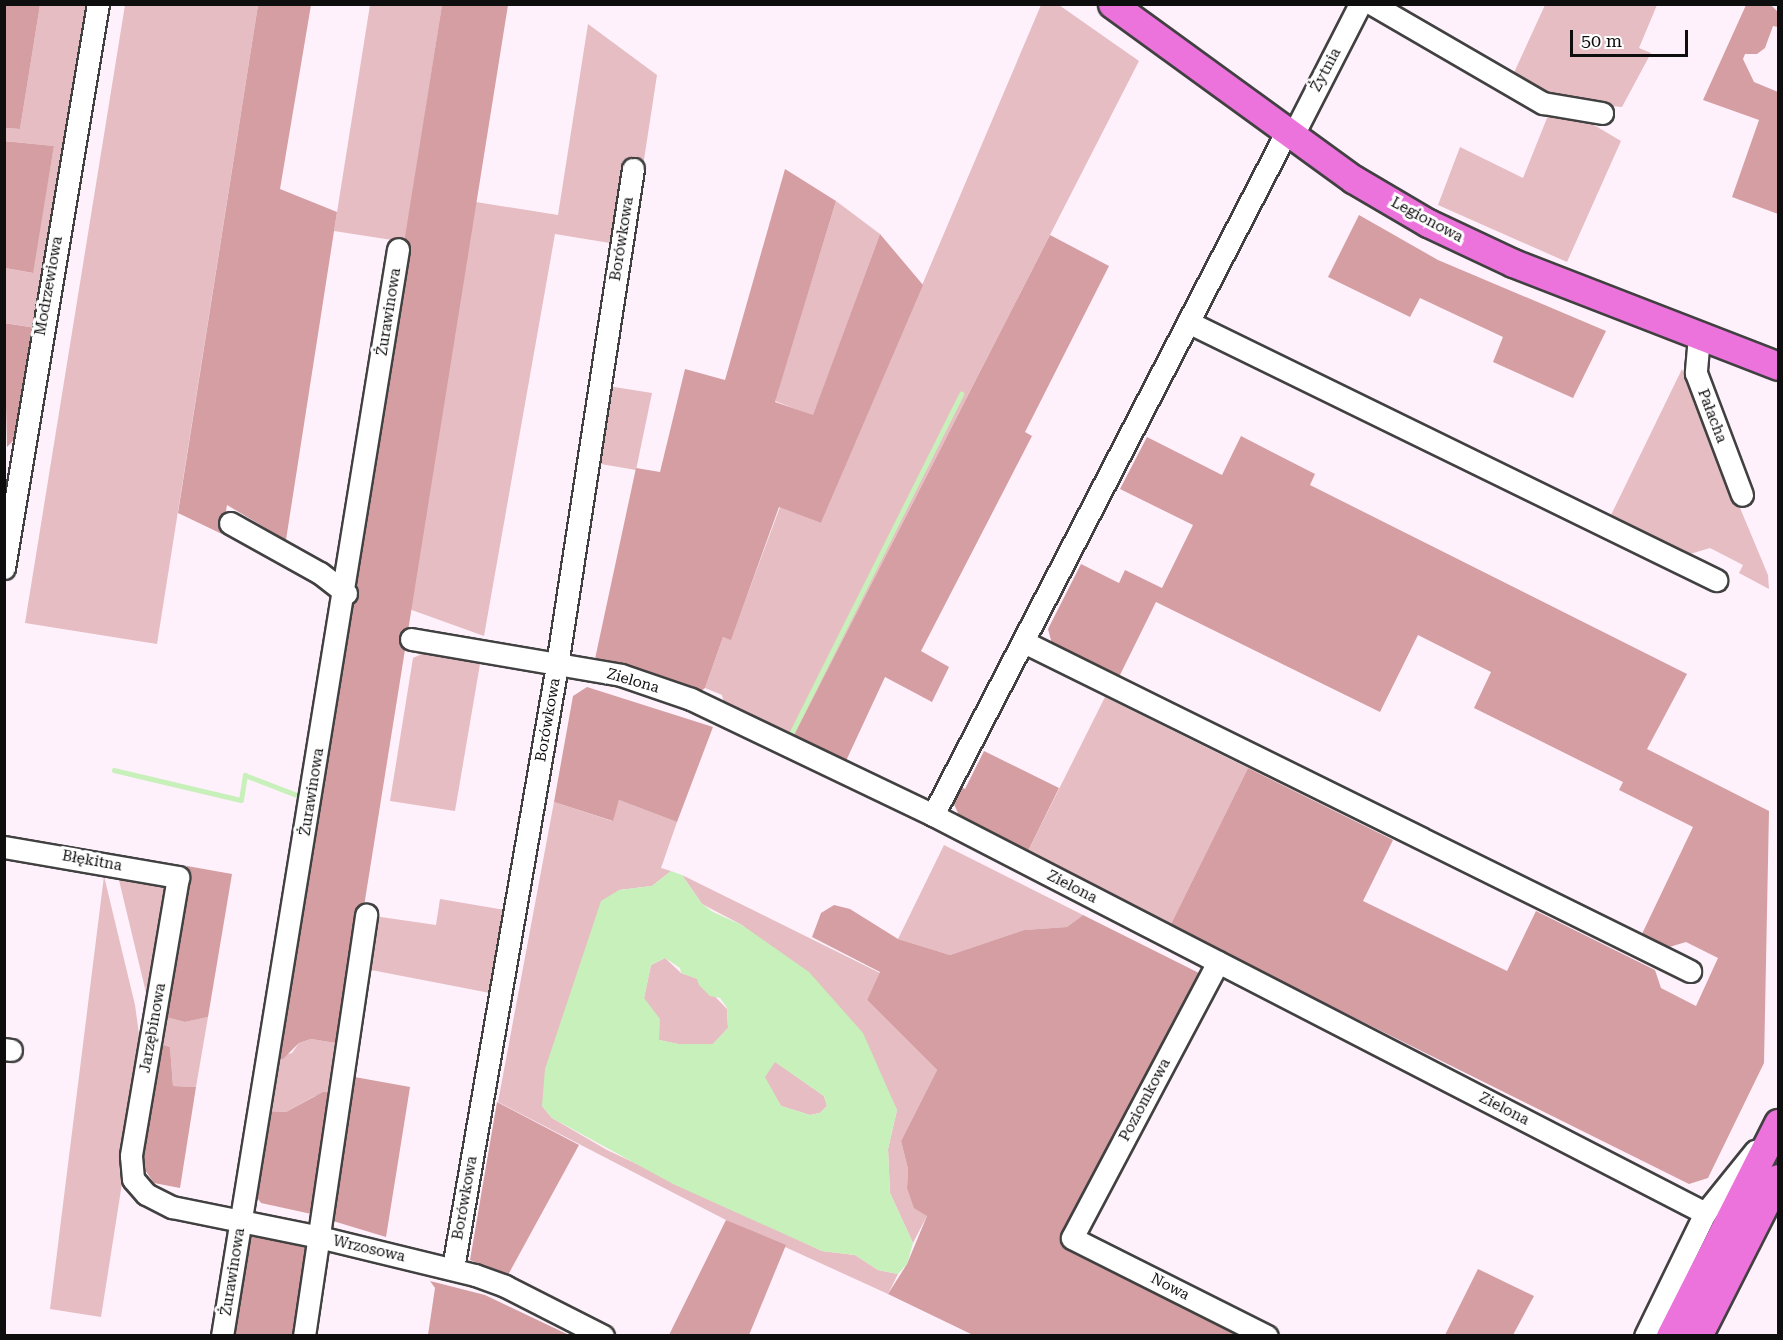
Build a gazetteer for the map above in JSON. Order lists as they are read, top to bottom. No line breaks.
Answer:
{"streets":{"main road":["Legionowa"],"street":["Żytnia","Borówkowa","Modrzewiowa","Żurawinowa","Pałacha","Zielona","Błękitna","Jarzębinowa","Poziomkowa","Wrzosowa","Nowa"]},"crossings":[["Żytnia","Legionowa"],["Żytnia","Zielona"],["Legionowa","Pałacha"],["Borówkowa","Zielona"],["Borówkowa","Wrzosowa"],["Żurawinowa","Wrzosowa"],["Zielona","Poziomkowa"],["Błękitna","Jarzębinowa"],["Jarzębinowa","Wrzosowa"],["Poziomkowa","Nowa"]],"scale_bar":"50 m"}
